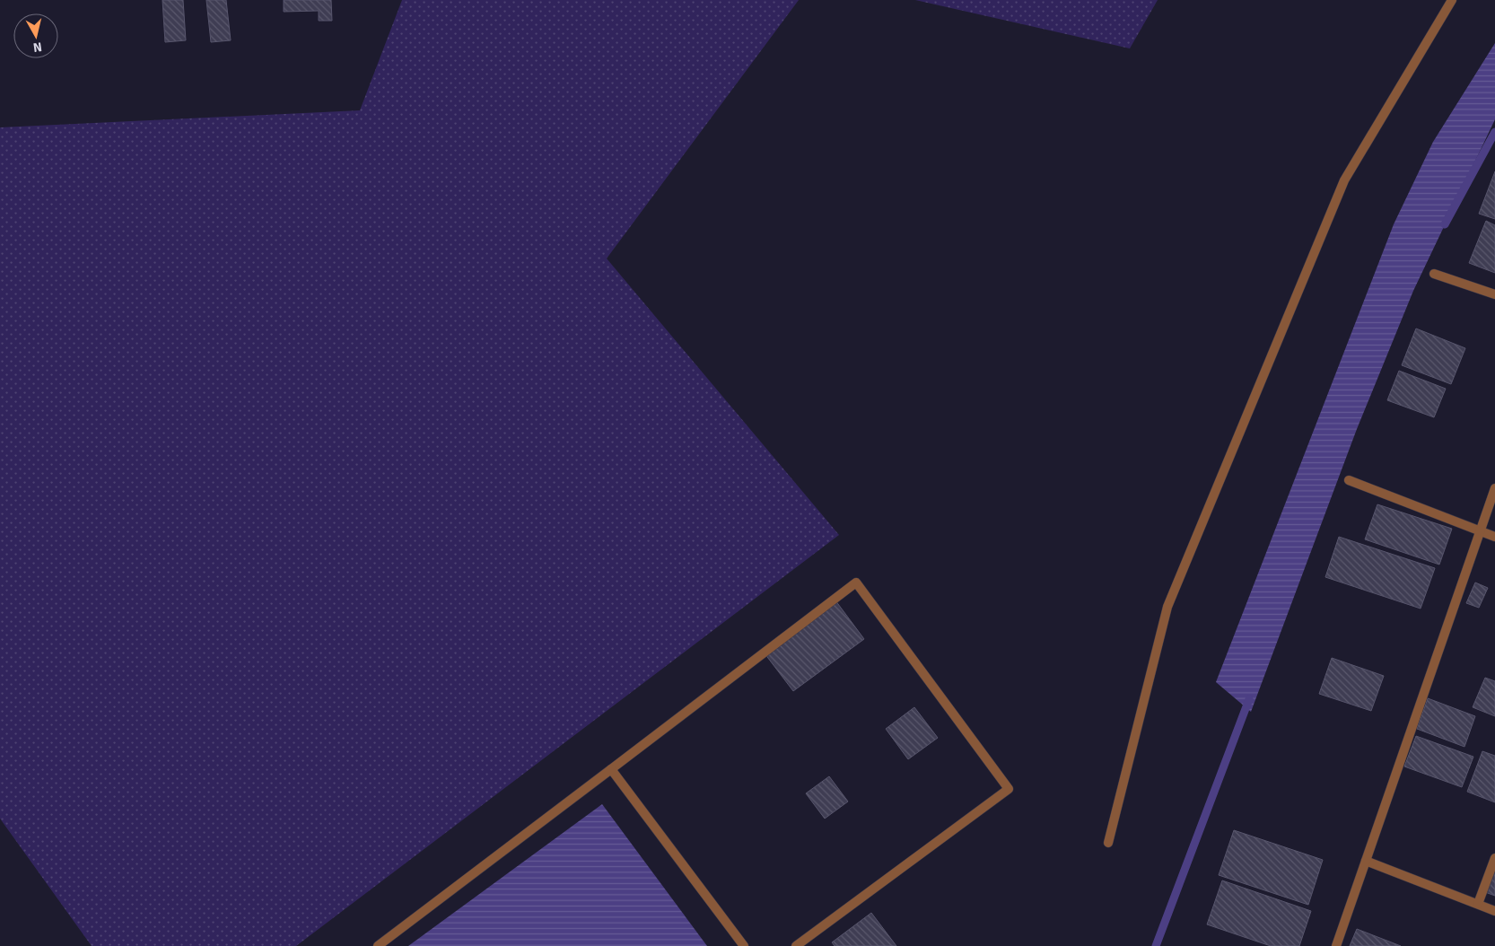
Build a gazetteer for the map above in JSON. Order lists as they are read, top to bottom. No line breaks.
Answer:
{"north":"bottom"}
